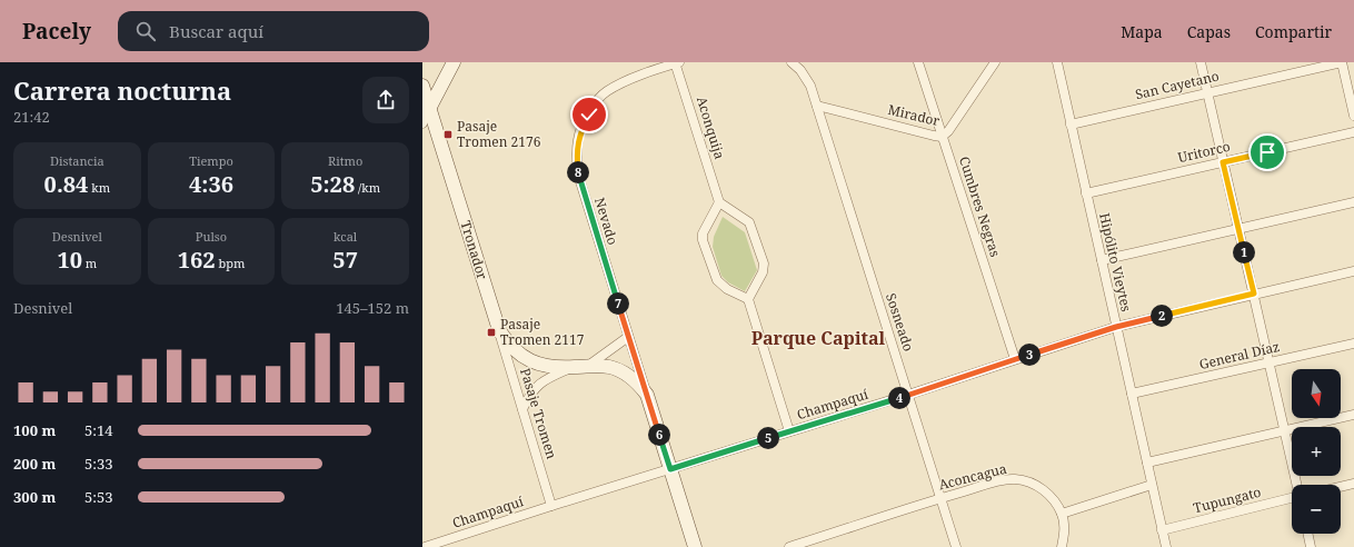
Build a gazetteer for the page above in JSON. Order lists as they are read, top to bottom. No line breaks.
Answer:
{"streets":{"main road":["Tronador"],"street":["San Cayetano","Mirador","Aconquija","Uritorco","Cumbres Negras","Nevado","Hipólito Vieytes","Sosneado","General Díaz","Champaquí","Pasaje Tromen","Aconcagua","Tupungato"]},"crossings":[["San Cayetano","Hipólito Vieytes"],["Mirador","Cumbres Negras"],["Mirador","Sosneado"],["Aconquija","Nevado"],["Uritorco","Hipólito Vieytes"],["Cumbres Negras","Champaquí"],["Nevado","Tronador"],["Tronador","Champaquí"],["Tronador","Pasaje Tromen"],["Hipólito Vieytes","General Díaz"],["Hipólito Vieytes","Champaquí"],["Hipólito Vieytes","Tupungato"],["Sosneado","Champaquí"],["Sosneado","Aconcagua"],["Champaquí","Pasaje Tromen"]],"districts":["Parque Capital"],"places":{"transit":["Pasaje Tromen 2176","Pasaje Tromen 2117"]},"north":"bottom","page":{"header":"Pacely","search":"Buscar aquí","nav":["Mapa","Capas","Compartir"],"heading":["Carrera nocturna","21:42"],"stats":[["Distancia","0.84 km"],["Tiempo","4:36"],["Ritmo","5:28 /km"],["Desnivel","10 m"],["Pulso","162 bpm"],["kcal","57"]],"pins":["8","1","7","2","3","4","6","5"],"chart":["Desnivel","145–152 m"],"map_buttons":["+","−"],"list":[{"name":"100 m","note":"5:14"},{"name":"200 m","note":"5:33"},{"name":"300 m","note":"5:53"}]}}
